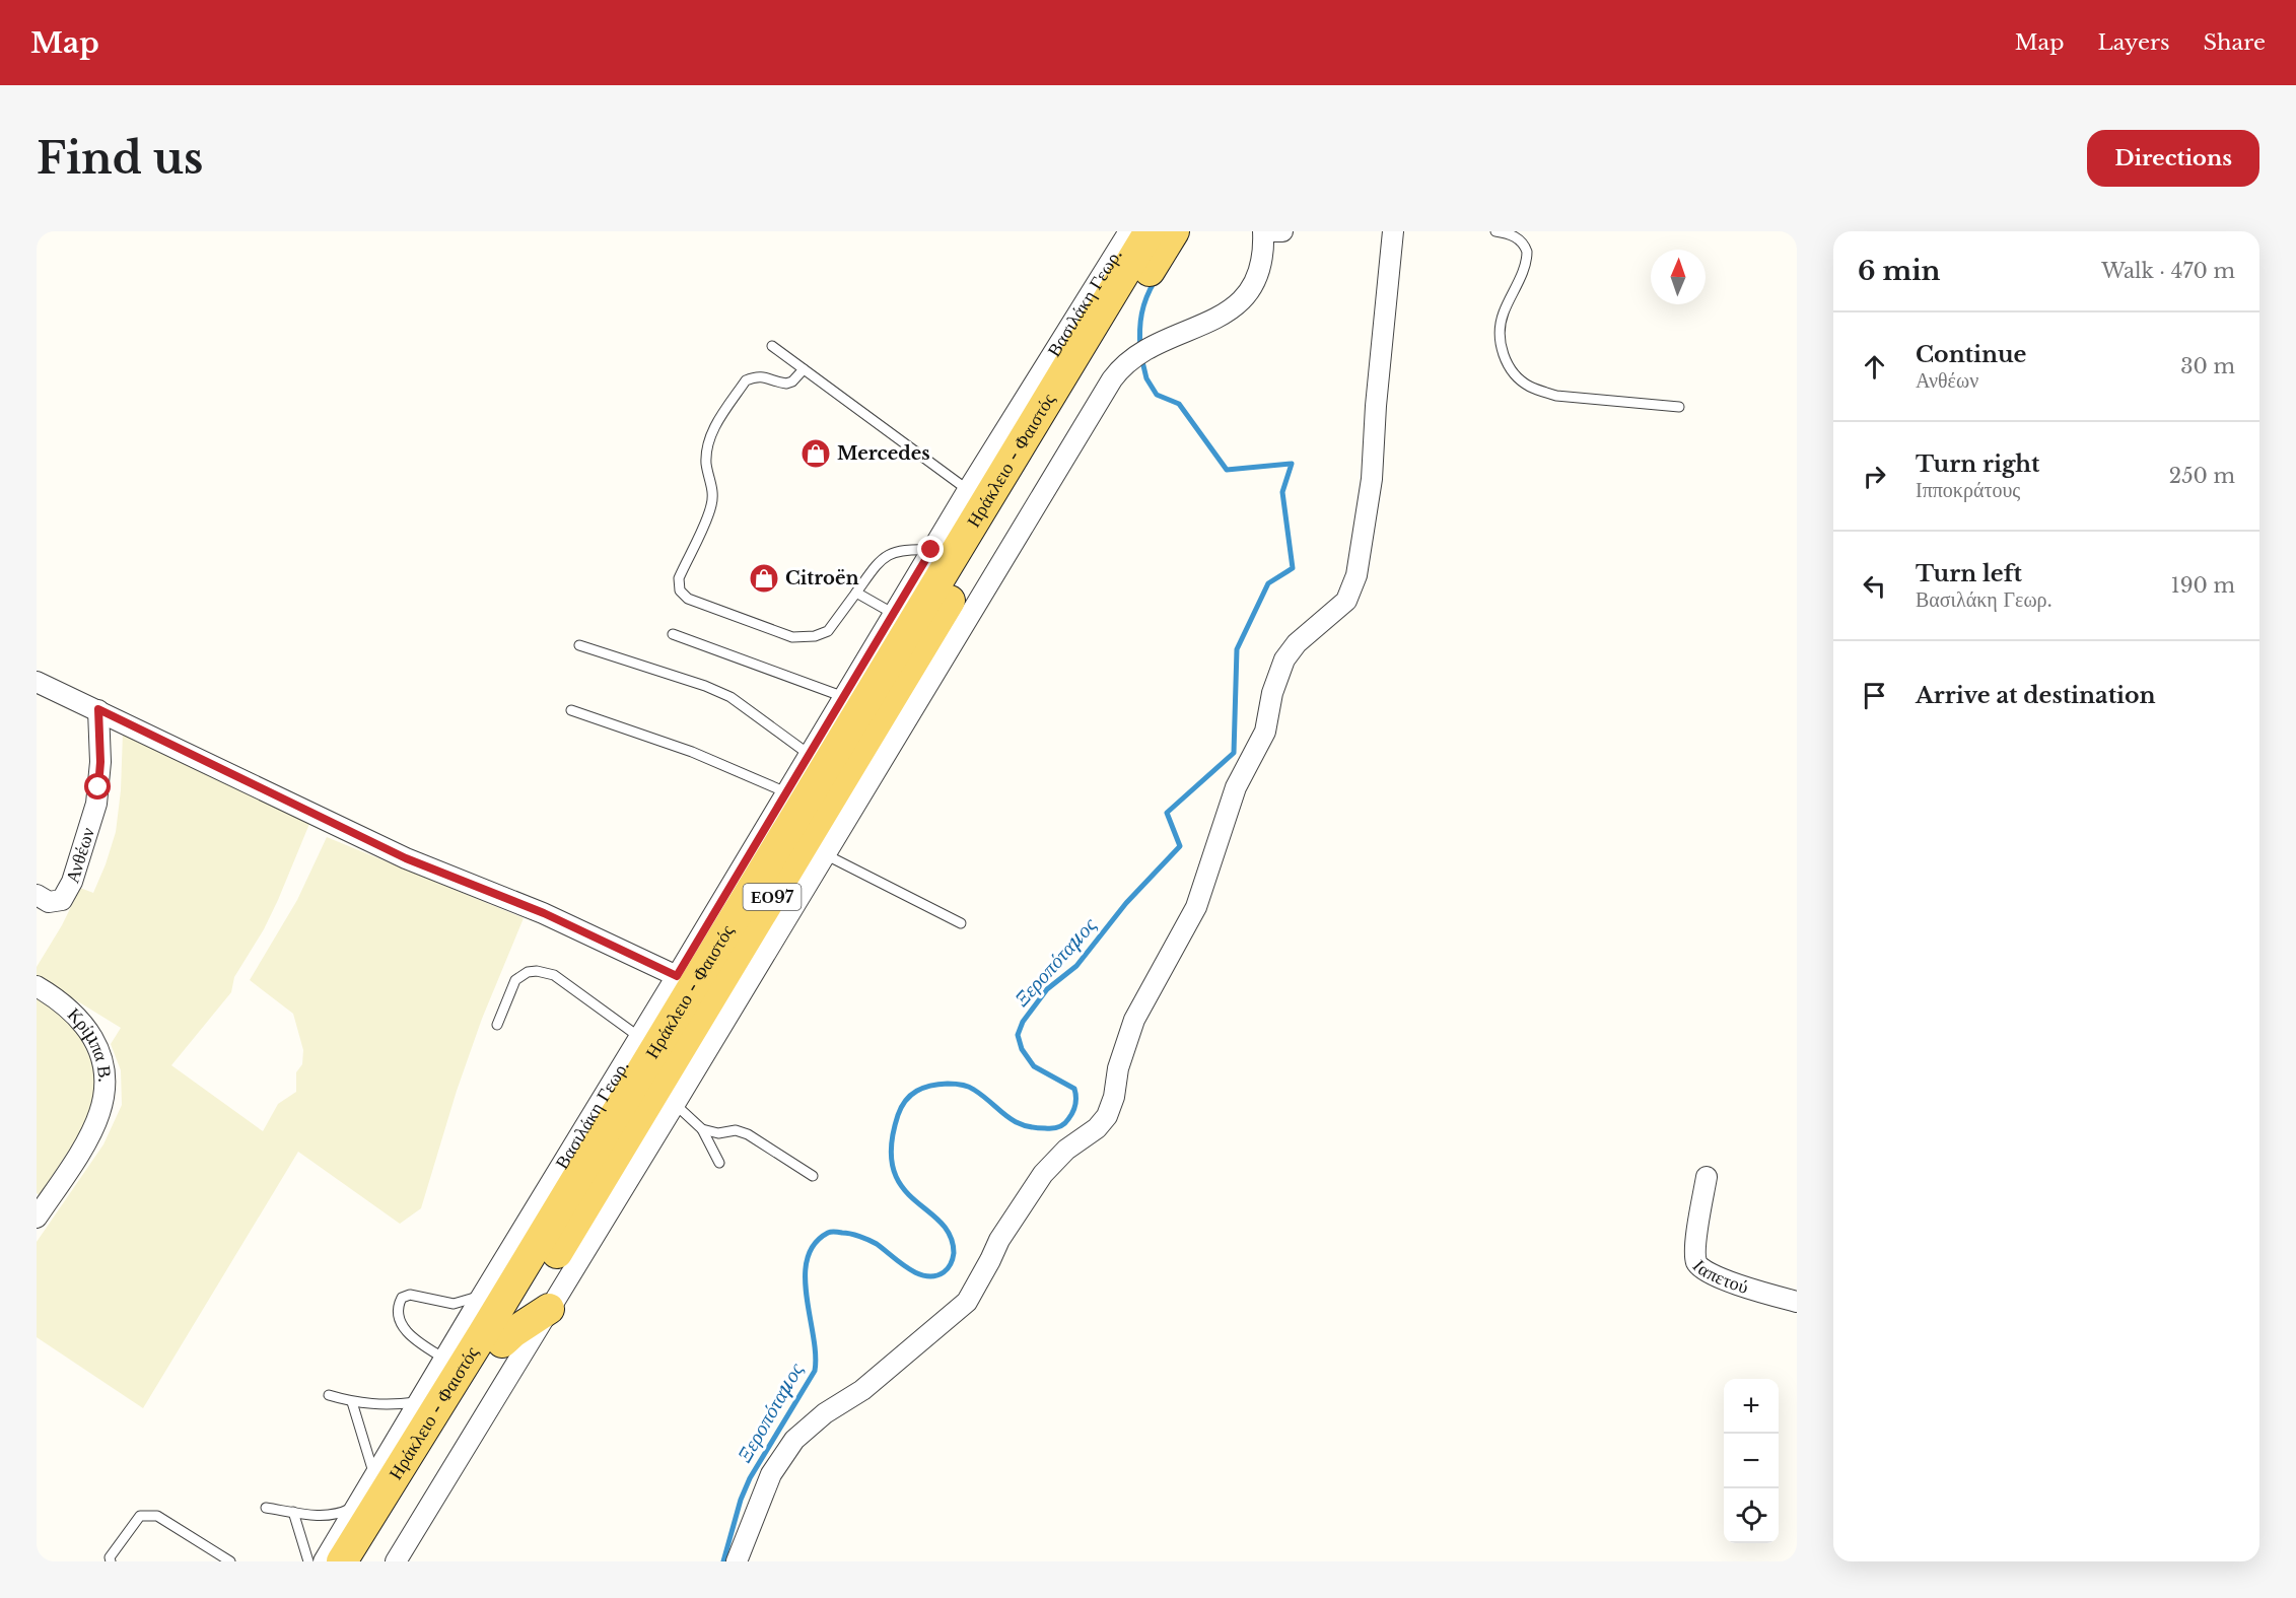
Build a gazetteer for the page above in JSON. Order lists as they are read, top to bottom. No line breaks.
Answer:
{"streets":{"main road":["Ηράκλειο - Φαιστός","ΕΟ97"],"street":["Βασιλάκη Γεωρ.","Ανθέων","Κρίμπα Β.","Ιαπετού"]},"water":["Ξεροπόταμος"],"places":{"shop":["Mercedes","Citroën"]},"north":"top","page":{"header":"Map","nav":["Map","Layers","Share"],"buttons":"Directions","title":"Find us","heading":["6 min","Walk · 470 m"],"list":[["Continue","Ανθέων","30 m"],["Turn right","Ιπποκράτους","250 m"],["Turn left","Βασιλάκη Γεωρ.","190 m"],"Arrive at destination"],"map_buttons":["+","−"]}}
